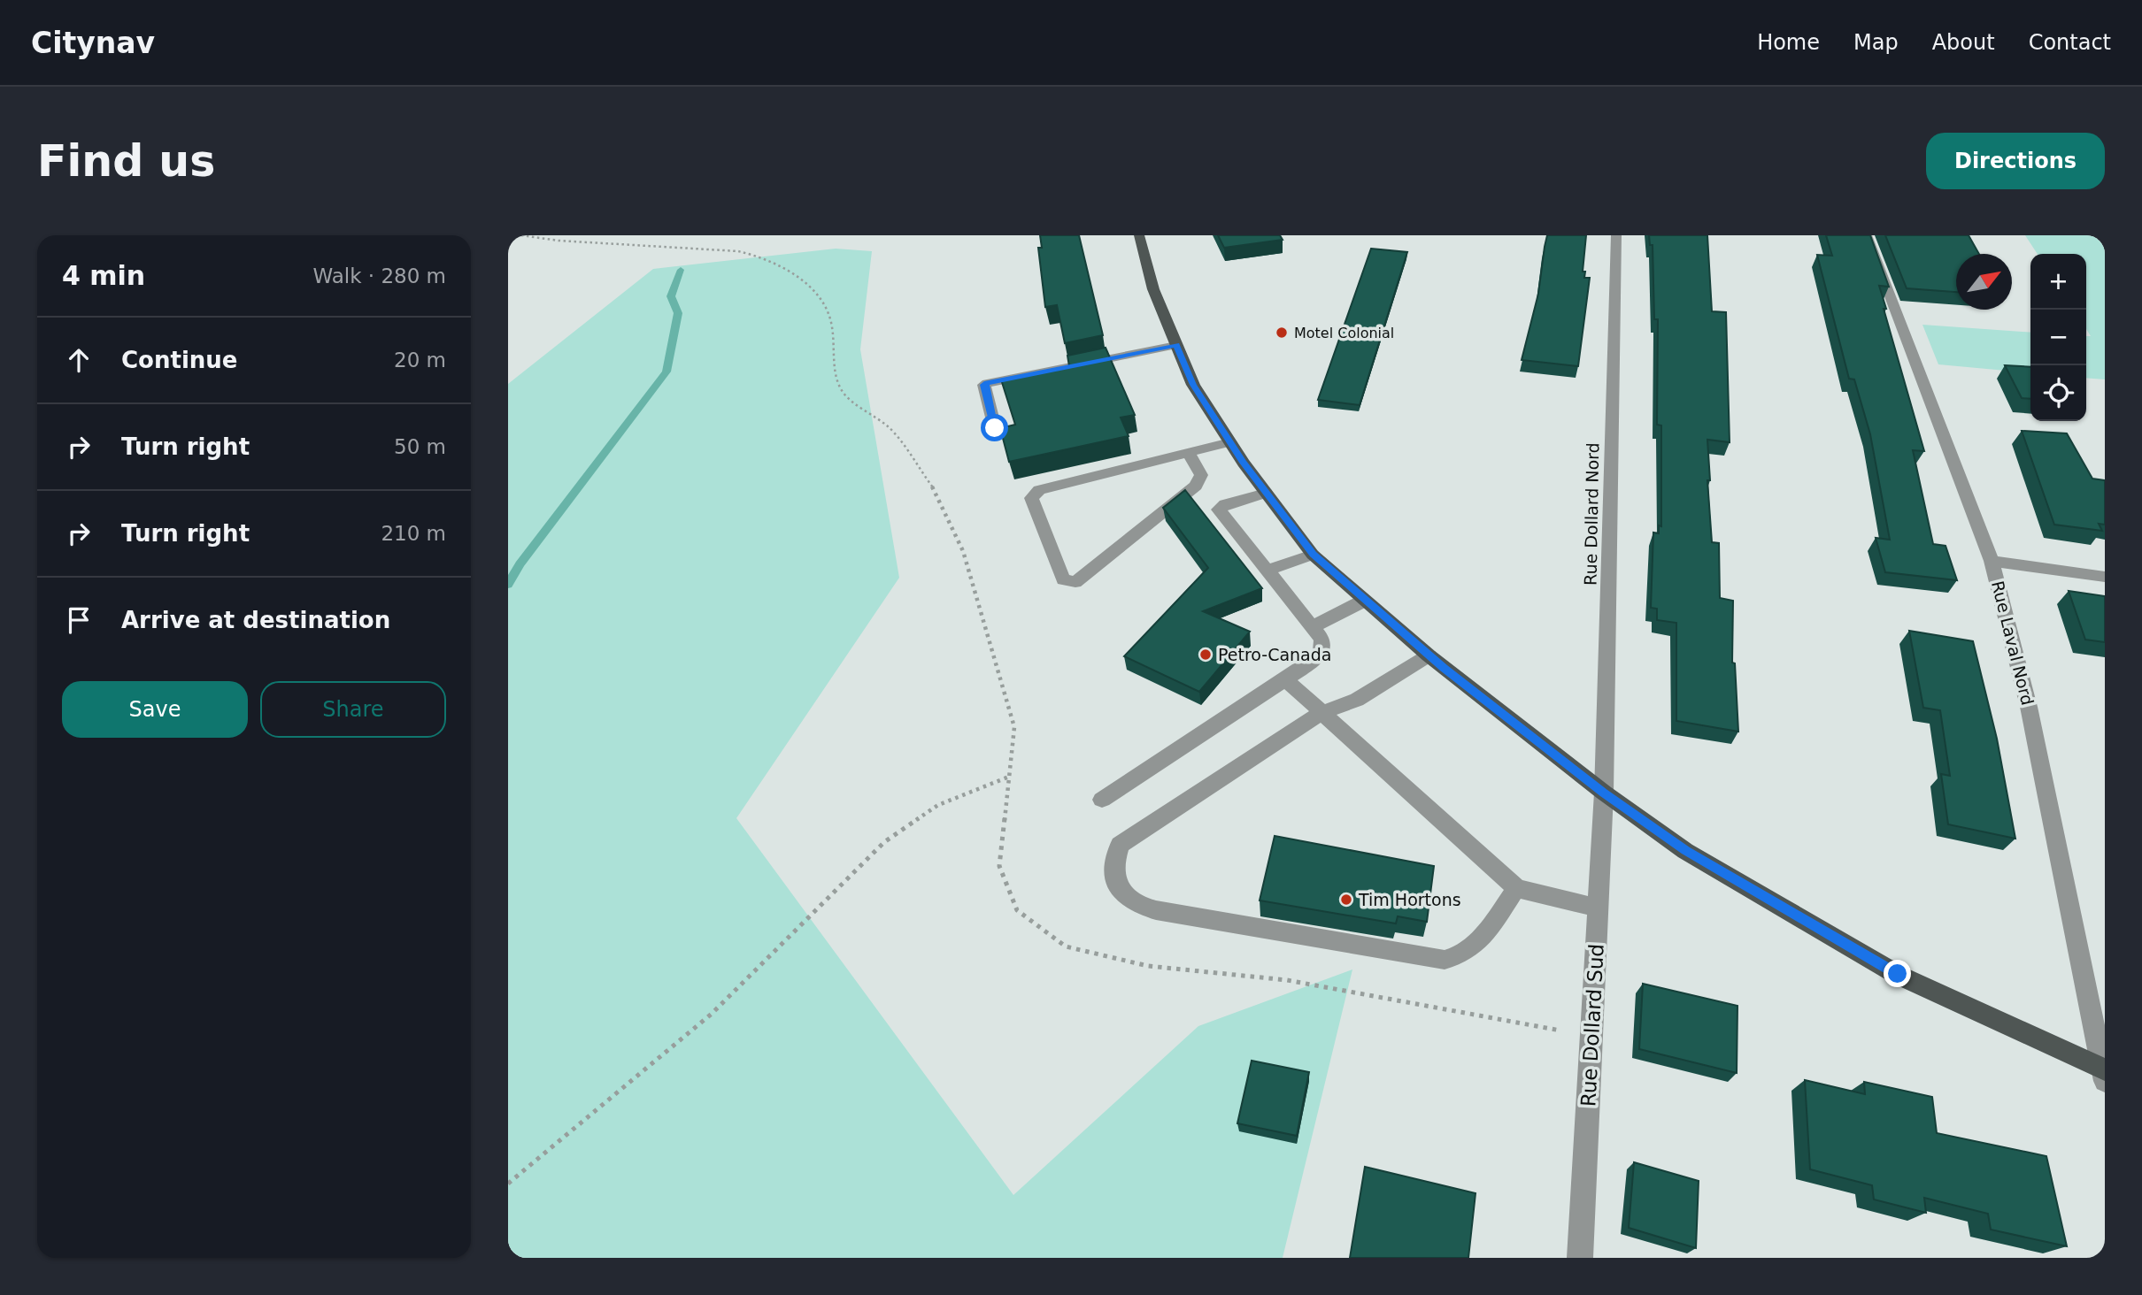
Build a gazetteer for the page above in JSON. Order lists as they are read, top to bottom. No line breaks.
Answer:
{"streets":{"street":["Rue Dollard Nord","Rue Laval Nord","Rue Dollard Sud"]},"crossings":[["Rue Dollard Nord","Rue Dollard Sud"]],"places":["Motel Colonial","Petro-Canada","Tim Hortons"],"north":"top right","page":{"header":"Citynav","nav":["Home","Map","About","Contact"],"buttons":["Directions",["Save","Share"]],"title":"Find us","heading":["4 min","Walk · 280 m"],"map_buttons":["+","−"],"list":[["Continue","20 m"],["Turn right","50 m"],["Turn right","210 m"],"Arrive at destination"]}}
